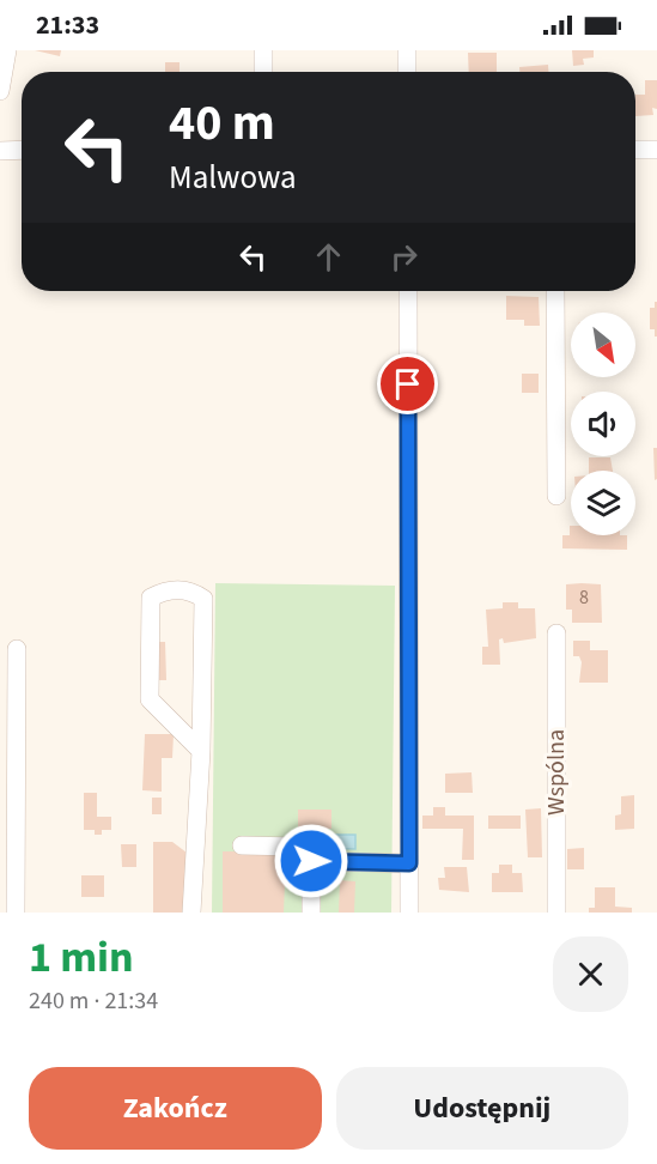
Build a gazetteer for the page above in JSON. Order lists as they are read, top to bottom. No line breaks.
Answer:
{"streets":{"street":["Wspólna"]},"house_numbers":["8"],"north":"bottom right","page":{"status":"21:33","turn":["40 m","Malwowa"],"heading":["1 min","240 m · 21:34"],"buttons":["Zakończ","Udostępnij"]}}
